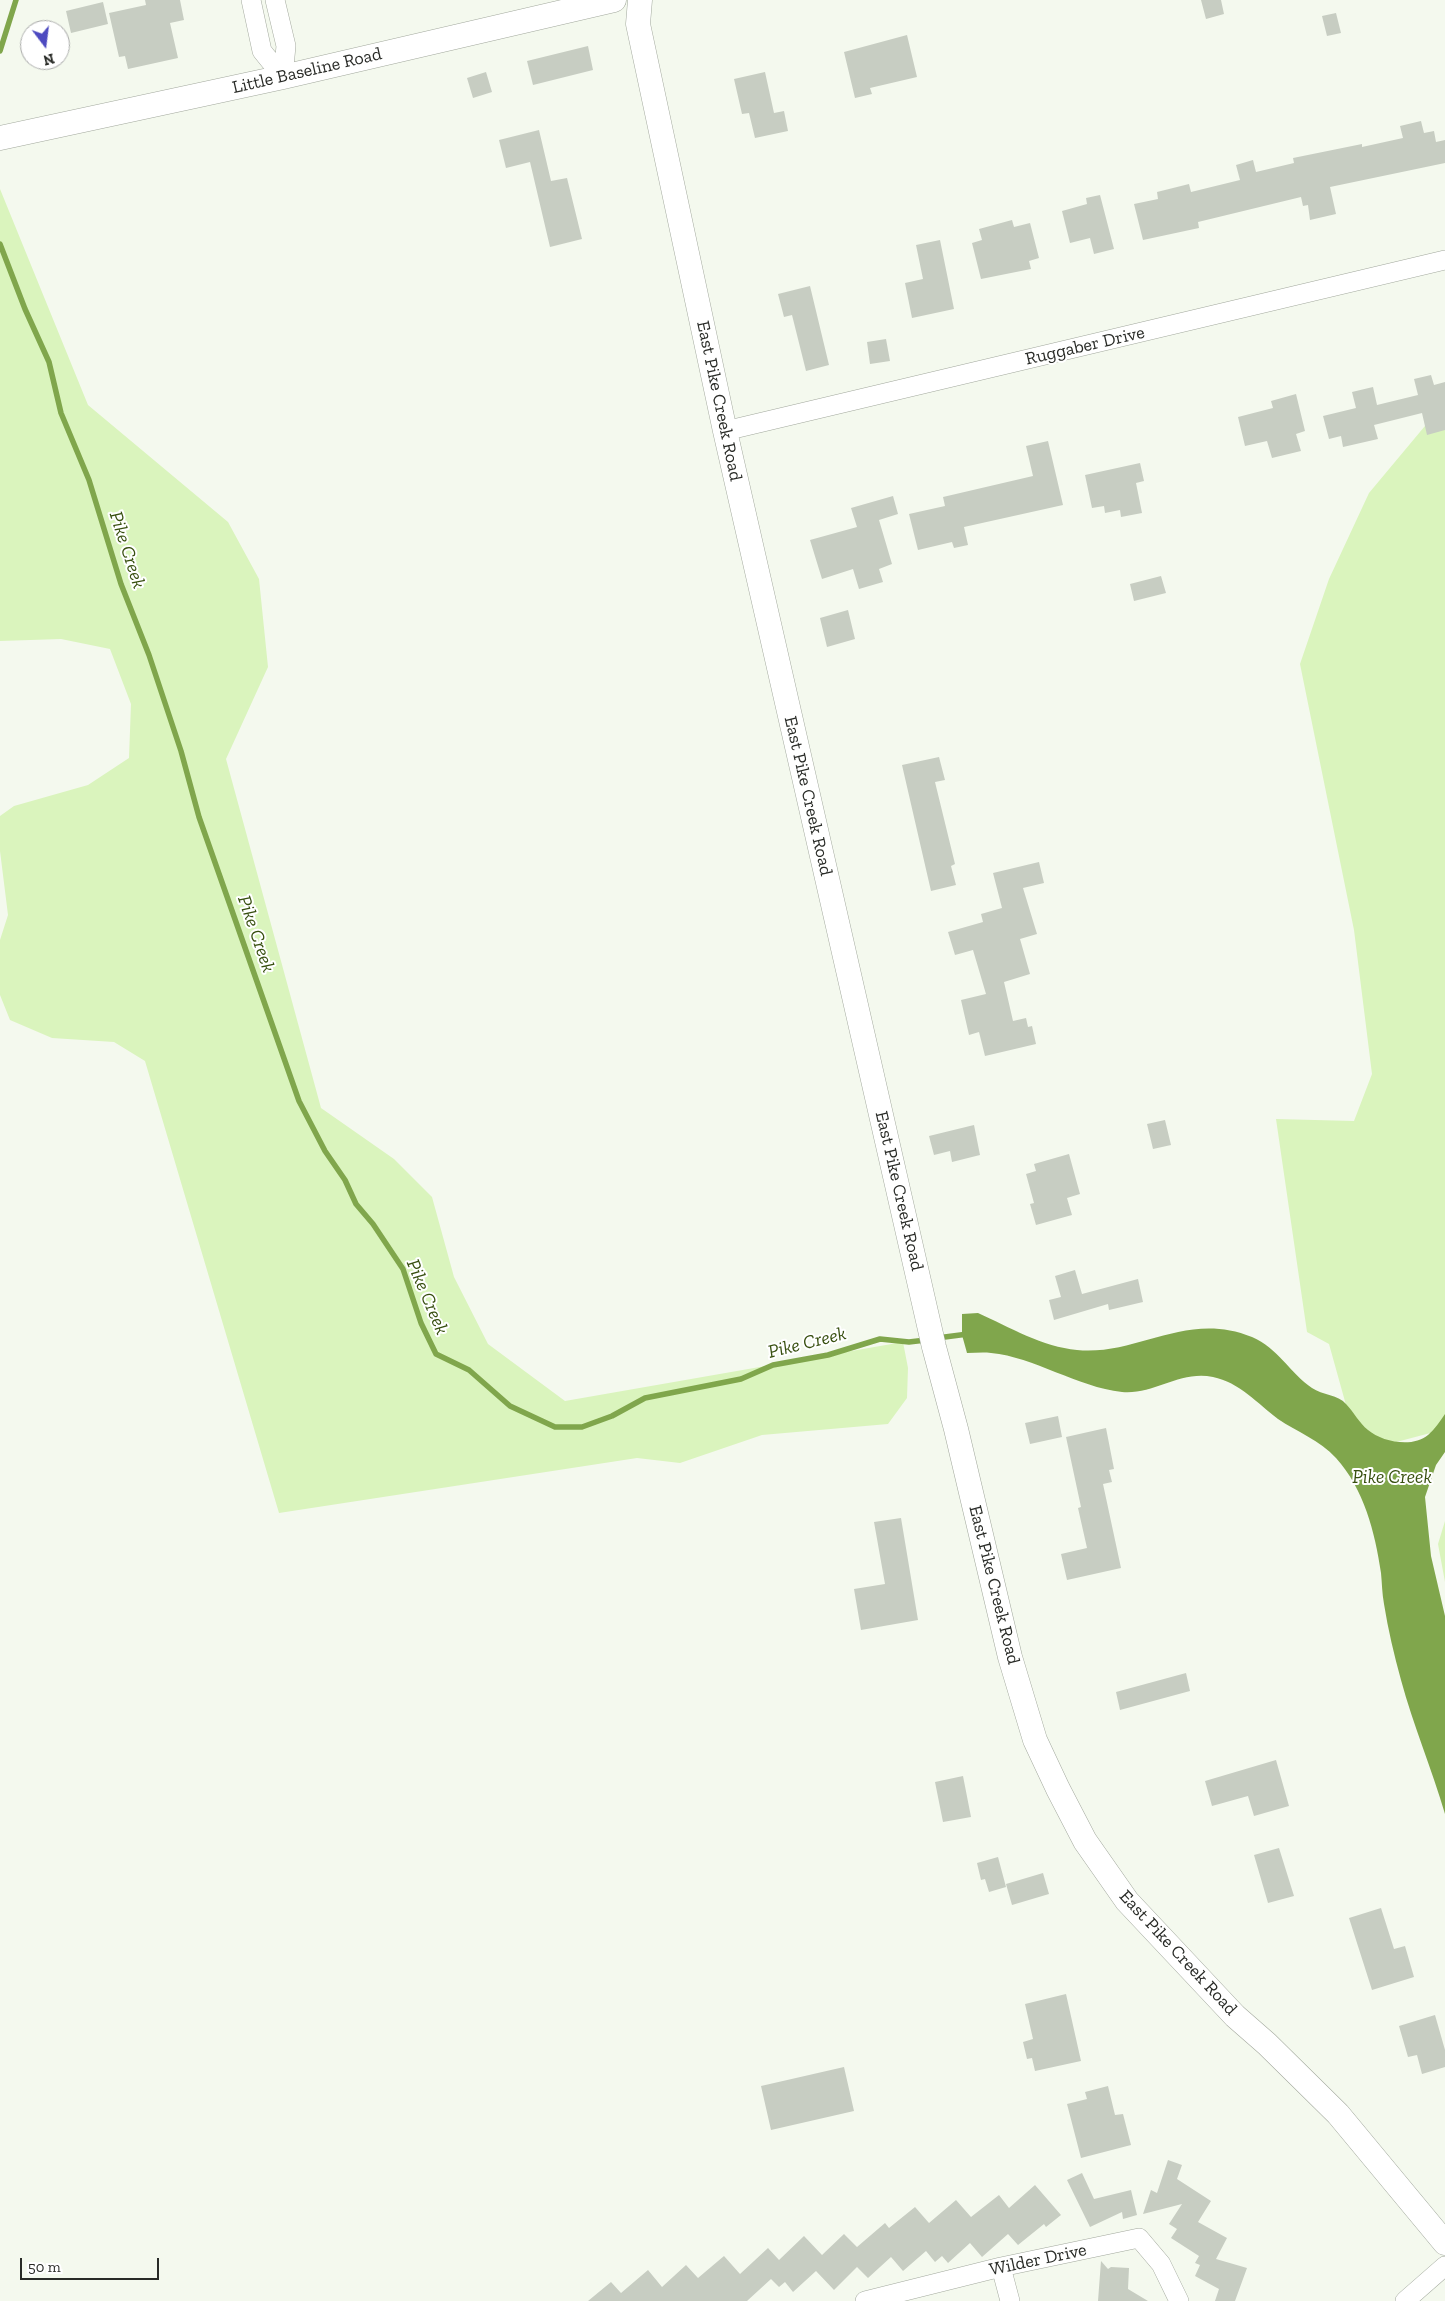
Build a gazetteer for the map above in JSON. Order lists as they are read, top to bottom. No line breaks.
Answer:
{"streets":{"street":["Little Baseline Road","Ruggaber Drive","East Pike Creek Road","Wilder Drive"]},"crossings":[["Ruggaber Drive","East Pike Creek Road"]],"water":["Pike Creek"],"scale_bar":"50 m","north":"bottom"}
